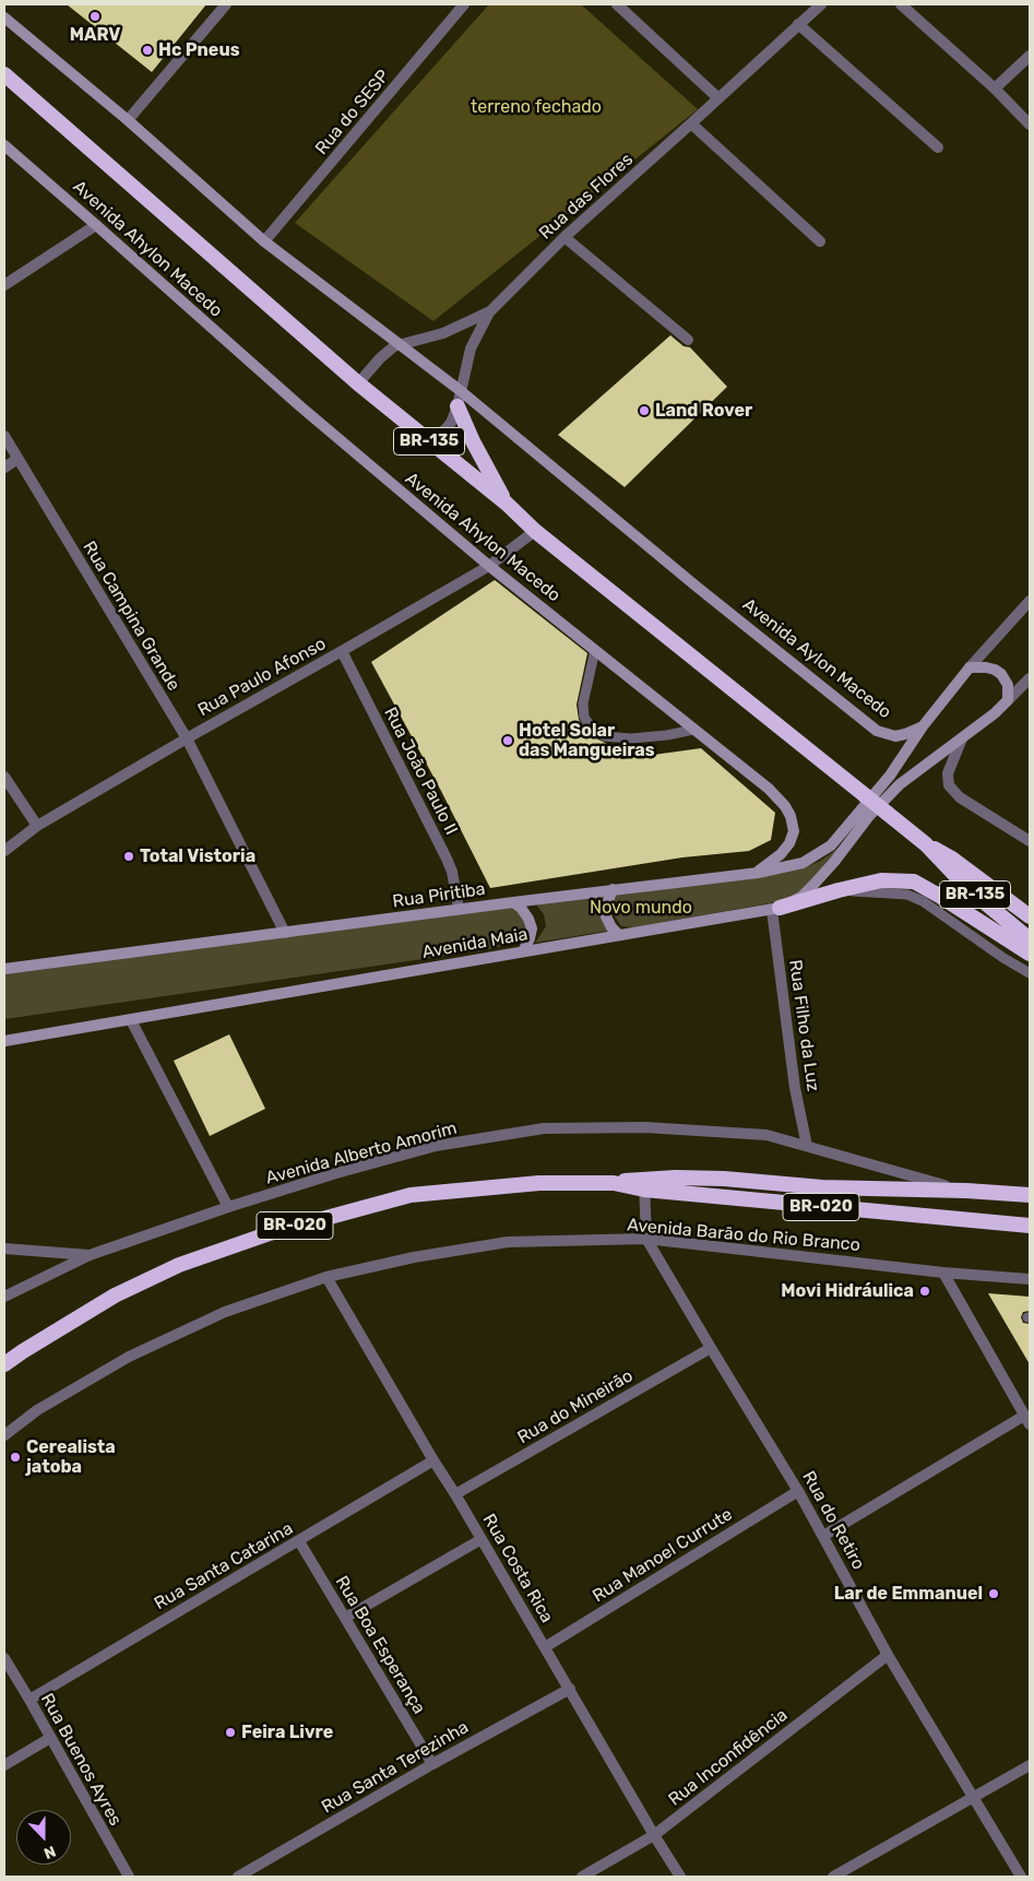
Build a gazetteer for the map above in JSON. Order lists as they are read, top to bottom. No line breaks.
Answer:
{"streets":{"highway":["BR-135","BR-020"],"main road":["Avenida Ahylon Macedo","Avenida Aylon Macedo","Rua Piritiba","Avenida Maia"],"street":["Rua do SESP","Rua das Flores","Rua Campina Grande","Rua Paulo Afonso","Rua João Paulo II","Rua Filho da Luz","Avenida Alberto Amorim","Avenida Barão do Rio Branco","Rua do Mineirão","Rua do Retiro","Rua Manoel Currute","Rua Santa Catarina","Rua Costa Rica","Rua Boa Esperança","Rua Inconfidência","Rua Buenos Ayres","Rua Santa Terezinha"]},"crossings":[["Rua do SESP","Avenida Aylon Macedo"],["Rua das Flores","BR-135"],["Rua das Flores","Avenida Aylon Macedo"],["Avenida Ahylon Macedo","Rua Paulo Afonso"],["Avenida Ahylon Macedo","Rua Piritiba"],["BR-135","Rua Paulo Afonso"],["Rua Campina Grande","Rua Paulo Afonso"],["Rua Campina Grande","Rua Piritiba"],["Avenida Aylon Macedo","Rua Piritiba"],["Rua Paulo Afonso","Rua João Paulo II"],["Rua João Paulo II","Rua Piritiba"],["Avenida Maia","Rua Filho da Luz"],["Rua Filho da Luz","Avenida Alberto Amorim"],["Avenida Barão do Rio Branco","Rua do Retiro"],["Avenida Barão do Rio Branco","Rua Costa Rica"],["Rua do Mineirão","Rua do Retiro"],["Rua do Mineirão","Rua Costa Rica"],["Rua do Retiro","Rua Manoel Currute"],["Rua do Retiro","Rua Inconfidência"],["Rua Manoel Currute","Rua Costa Rica"],["Rua Santa Catarina","Rua Costa Rica"],["Rua Santa Catarina","Rua Boa Esperança"],["Rua Santa Catarina","Rua Buenos Ayres"],["Rua Costa Rica","Rua Inconfidência"],["Rua Costa Rica","Rua Santa Terezinha"],["Rua Boa Esperança","Rua Santa Terezinha"]],"parks":["terreno fechado","Novo mundo"],"places":["MARV","Hc Pneus","Land Rover","Hotel Solar das Mangueiras","Total Vistoria","Movi Hidráulica","Cerealista jatoba","Lar de Emmanuel","Feira Livre"],"north":"bottom"}
